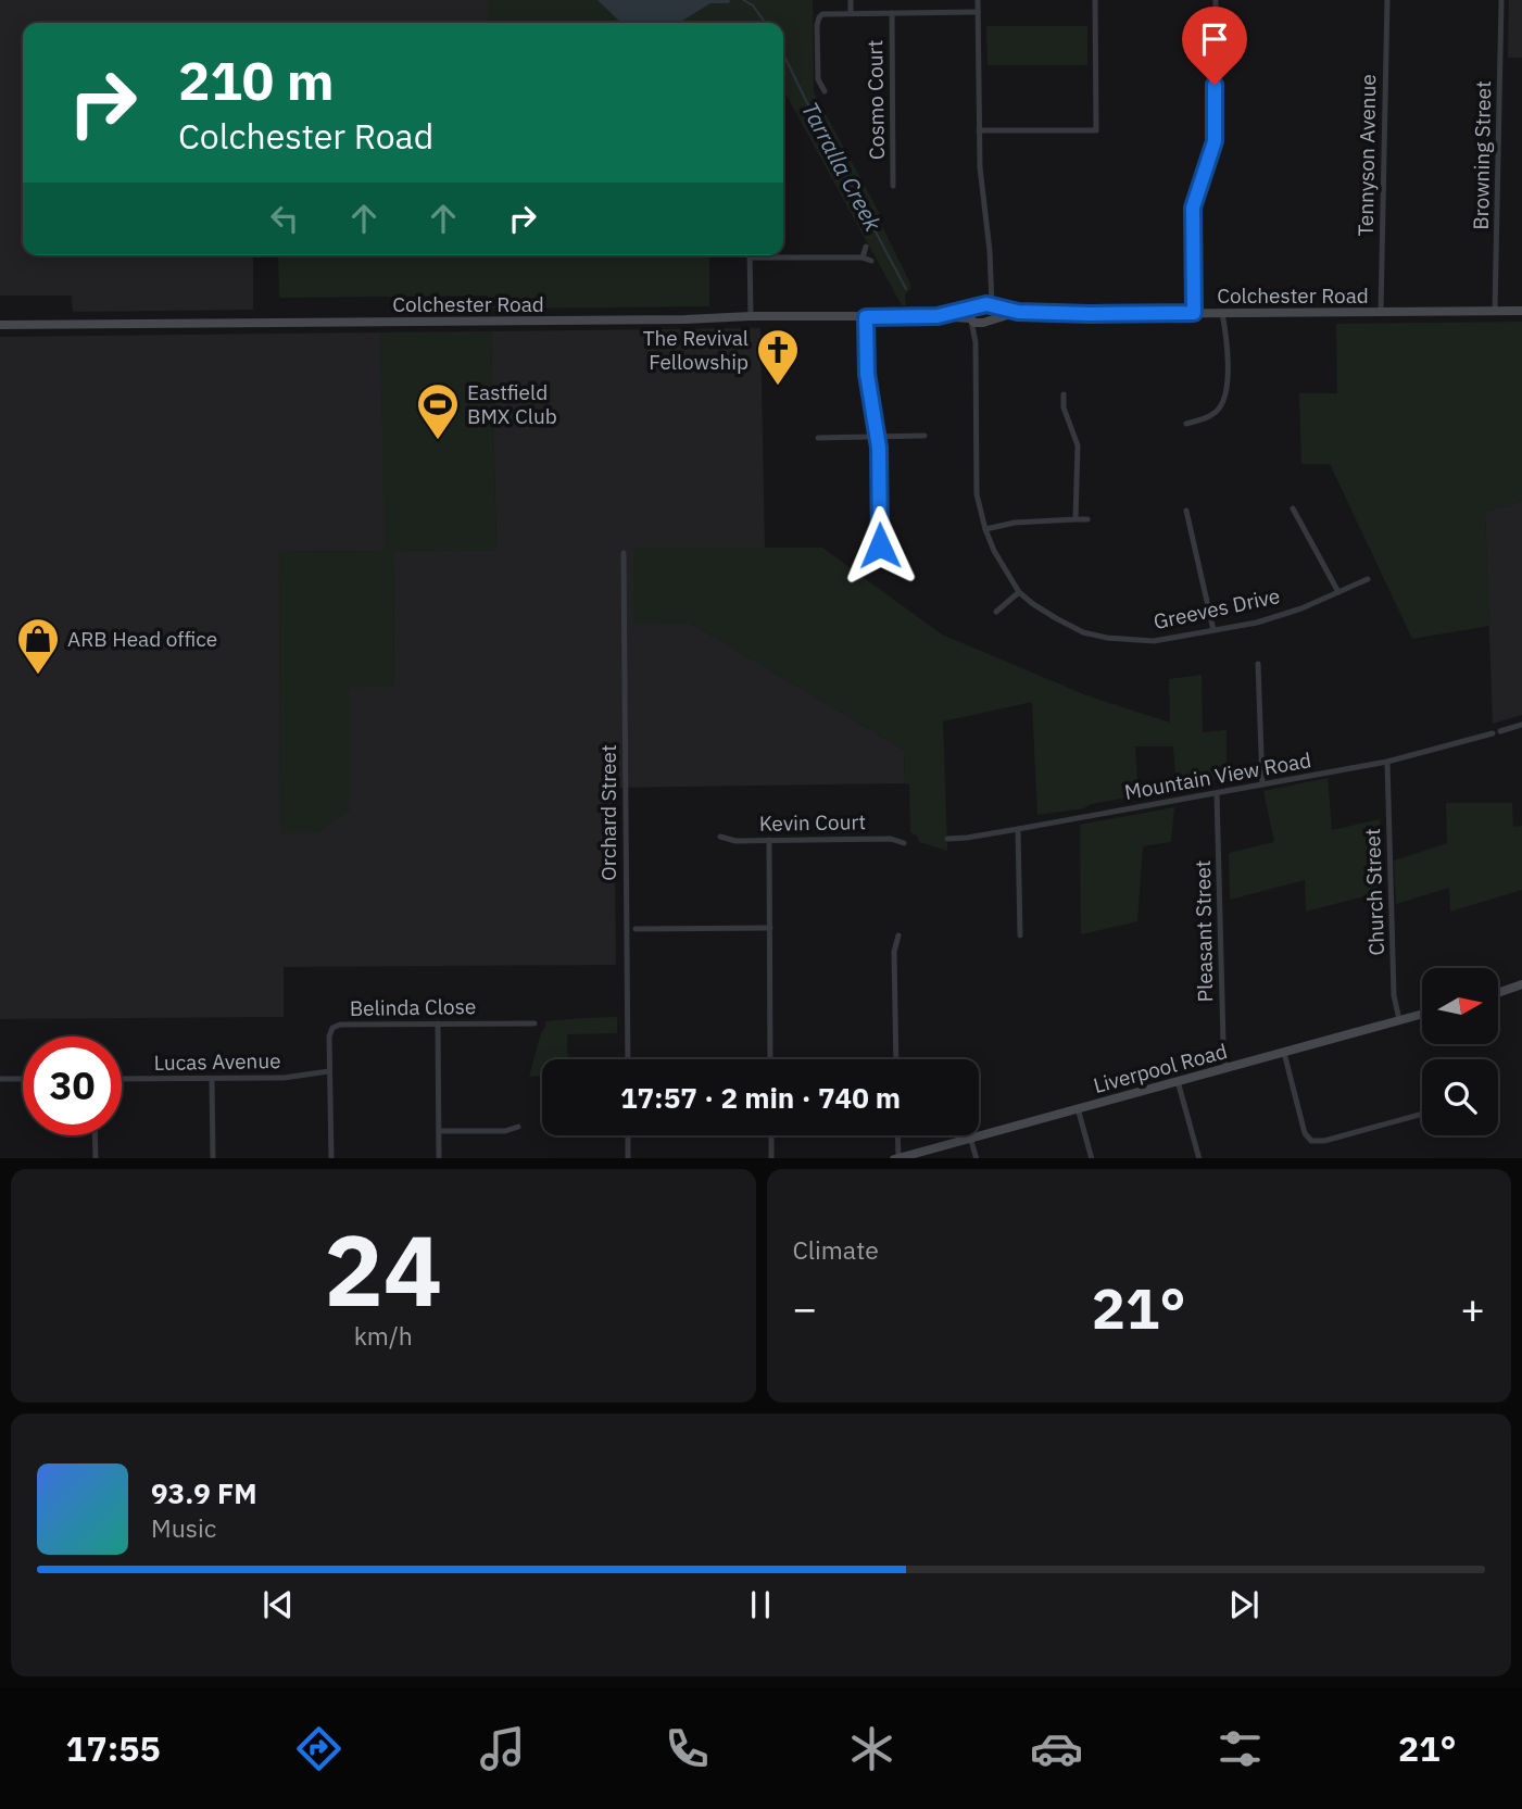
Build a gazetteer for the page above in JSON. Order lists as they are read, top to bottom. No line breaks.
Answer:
{"streets":{"main road":["Colchester Road","Liverpool Road"],"street":["Cosmo Court","Tennyson Avenue","Browning Street","Greeves Drive","Mountain View Road","Orchard Street","Kevin Court","Church Street","Pleasant Street","Belinda Close","Lucas Avenue"]},"crossings":[["Tennyson Avenue","Colchester Road"],["Browning Street","Colchester Road"],["Colchester Road","Greeves Drive"],["Mountain View Road","Church Street"],["Mountain View Road","Pleasant Street"],["Church Street","Liverpool Road"],["Pleasant Street","Liverpool Road"],["Belinda Close","Lucas Avenue"]],"water":["Tarralla Creek"],"places":{"church":["The Revival Fellowship"],"sports":["Eastfield BMX Club"],"shop":["ARB Head office"]},"north":"right","page":{"turn":["210 m","Colchester Road"],"limit":"30","trip":"17:57 · 2 min · 740 m","tile":[["24","km/h"],"Climate"],"heat":["−","21°","+"],"song":["93.9 FM","Music"],"tabs":["17:55","21°"]}}
